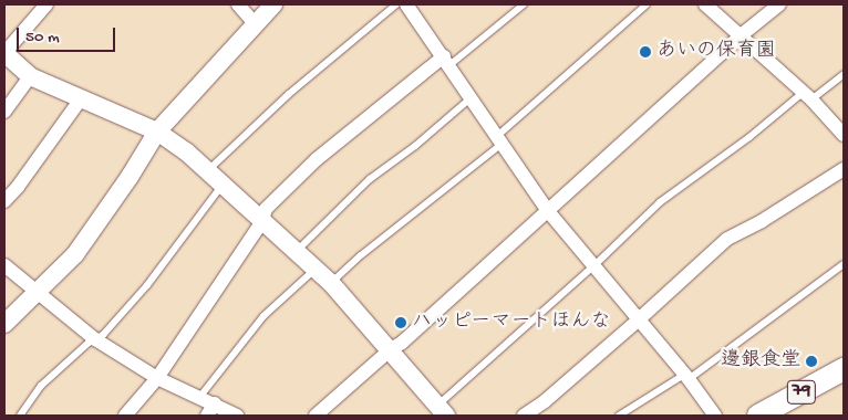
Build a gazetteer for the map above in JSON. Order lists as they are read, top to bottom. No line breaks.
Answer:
{"streets":{"main road":["79"]},"places":["あいの保育園","ハッピーマートほんな","邊銀食堂"],"scale_bar":"50 m"}
